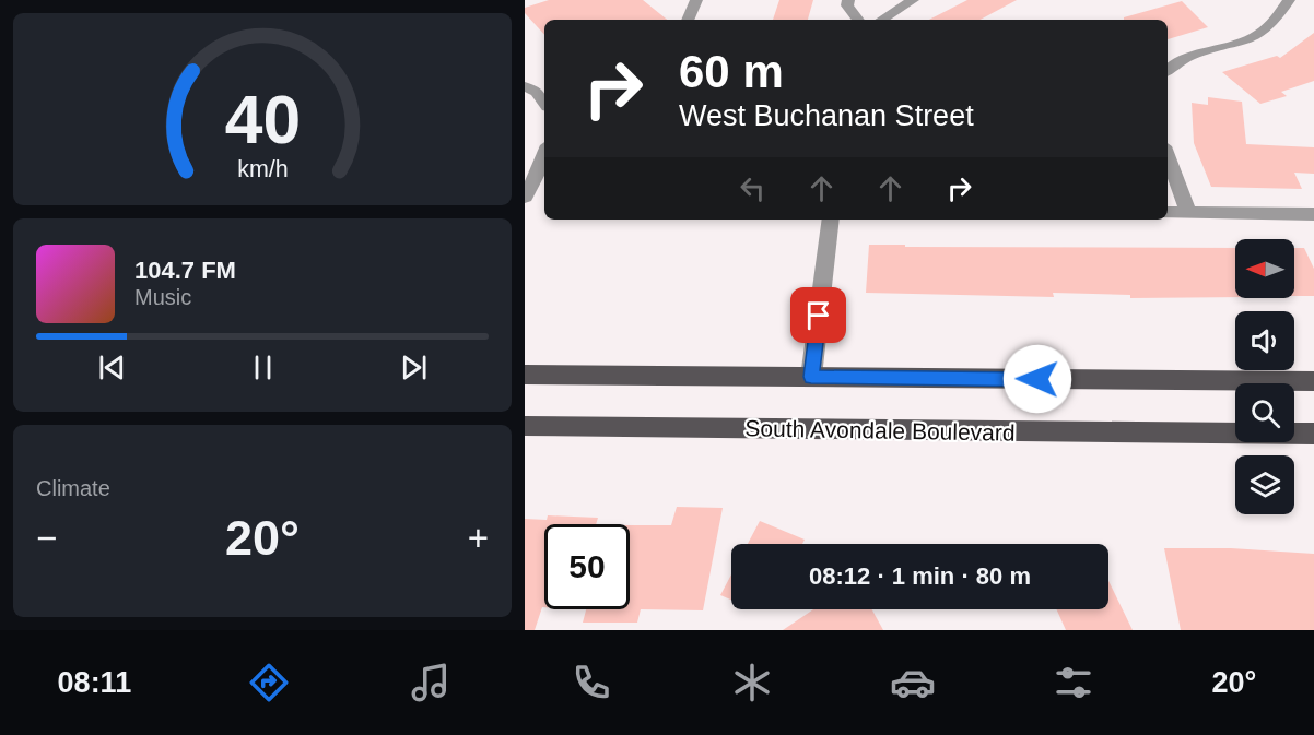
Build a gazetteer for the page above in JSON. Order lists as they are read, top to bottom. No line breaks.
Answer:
{"streets":{"main road":["South Avondale Boulevard"]},"north":"left","page":{"turn":["60 m","West Buchanan Street"],"song":["104.7 FM","Music"],"tile":"Climate","heat":["−","20°","+"],"limit":"50","trip":"08:12 · 1 min · 80 m","tabs":["08:11","20°"],"gauge":["40","km/h"]}}
